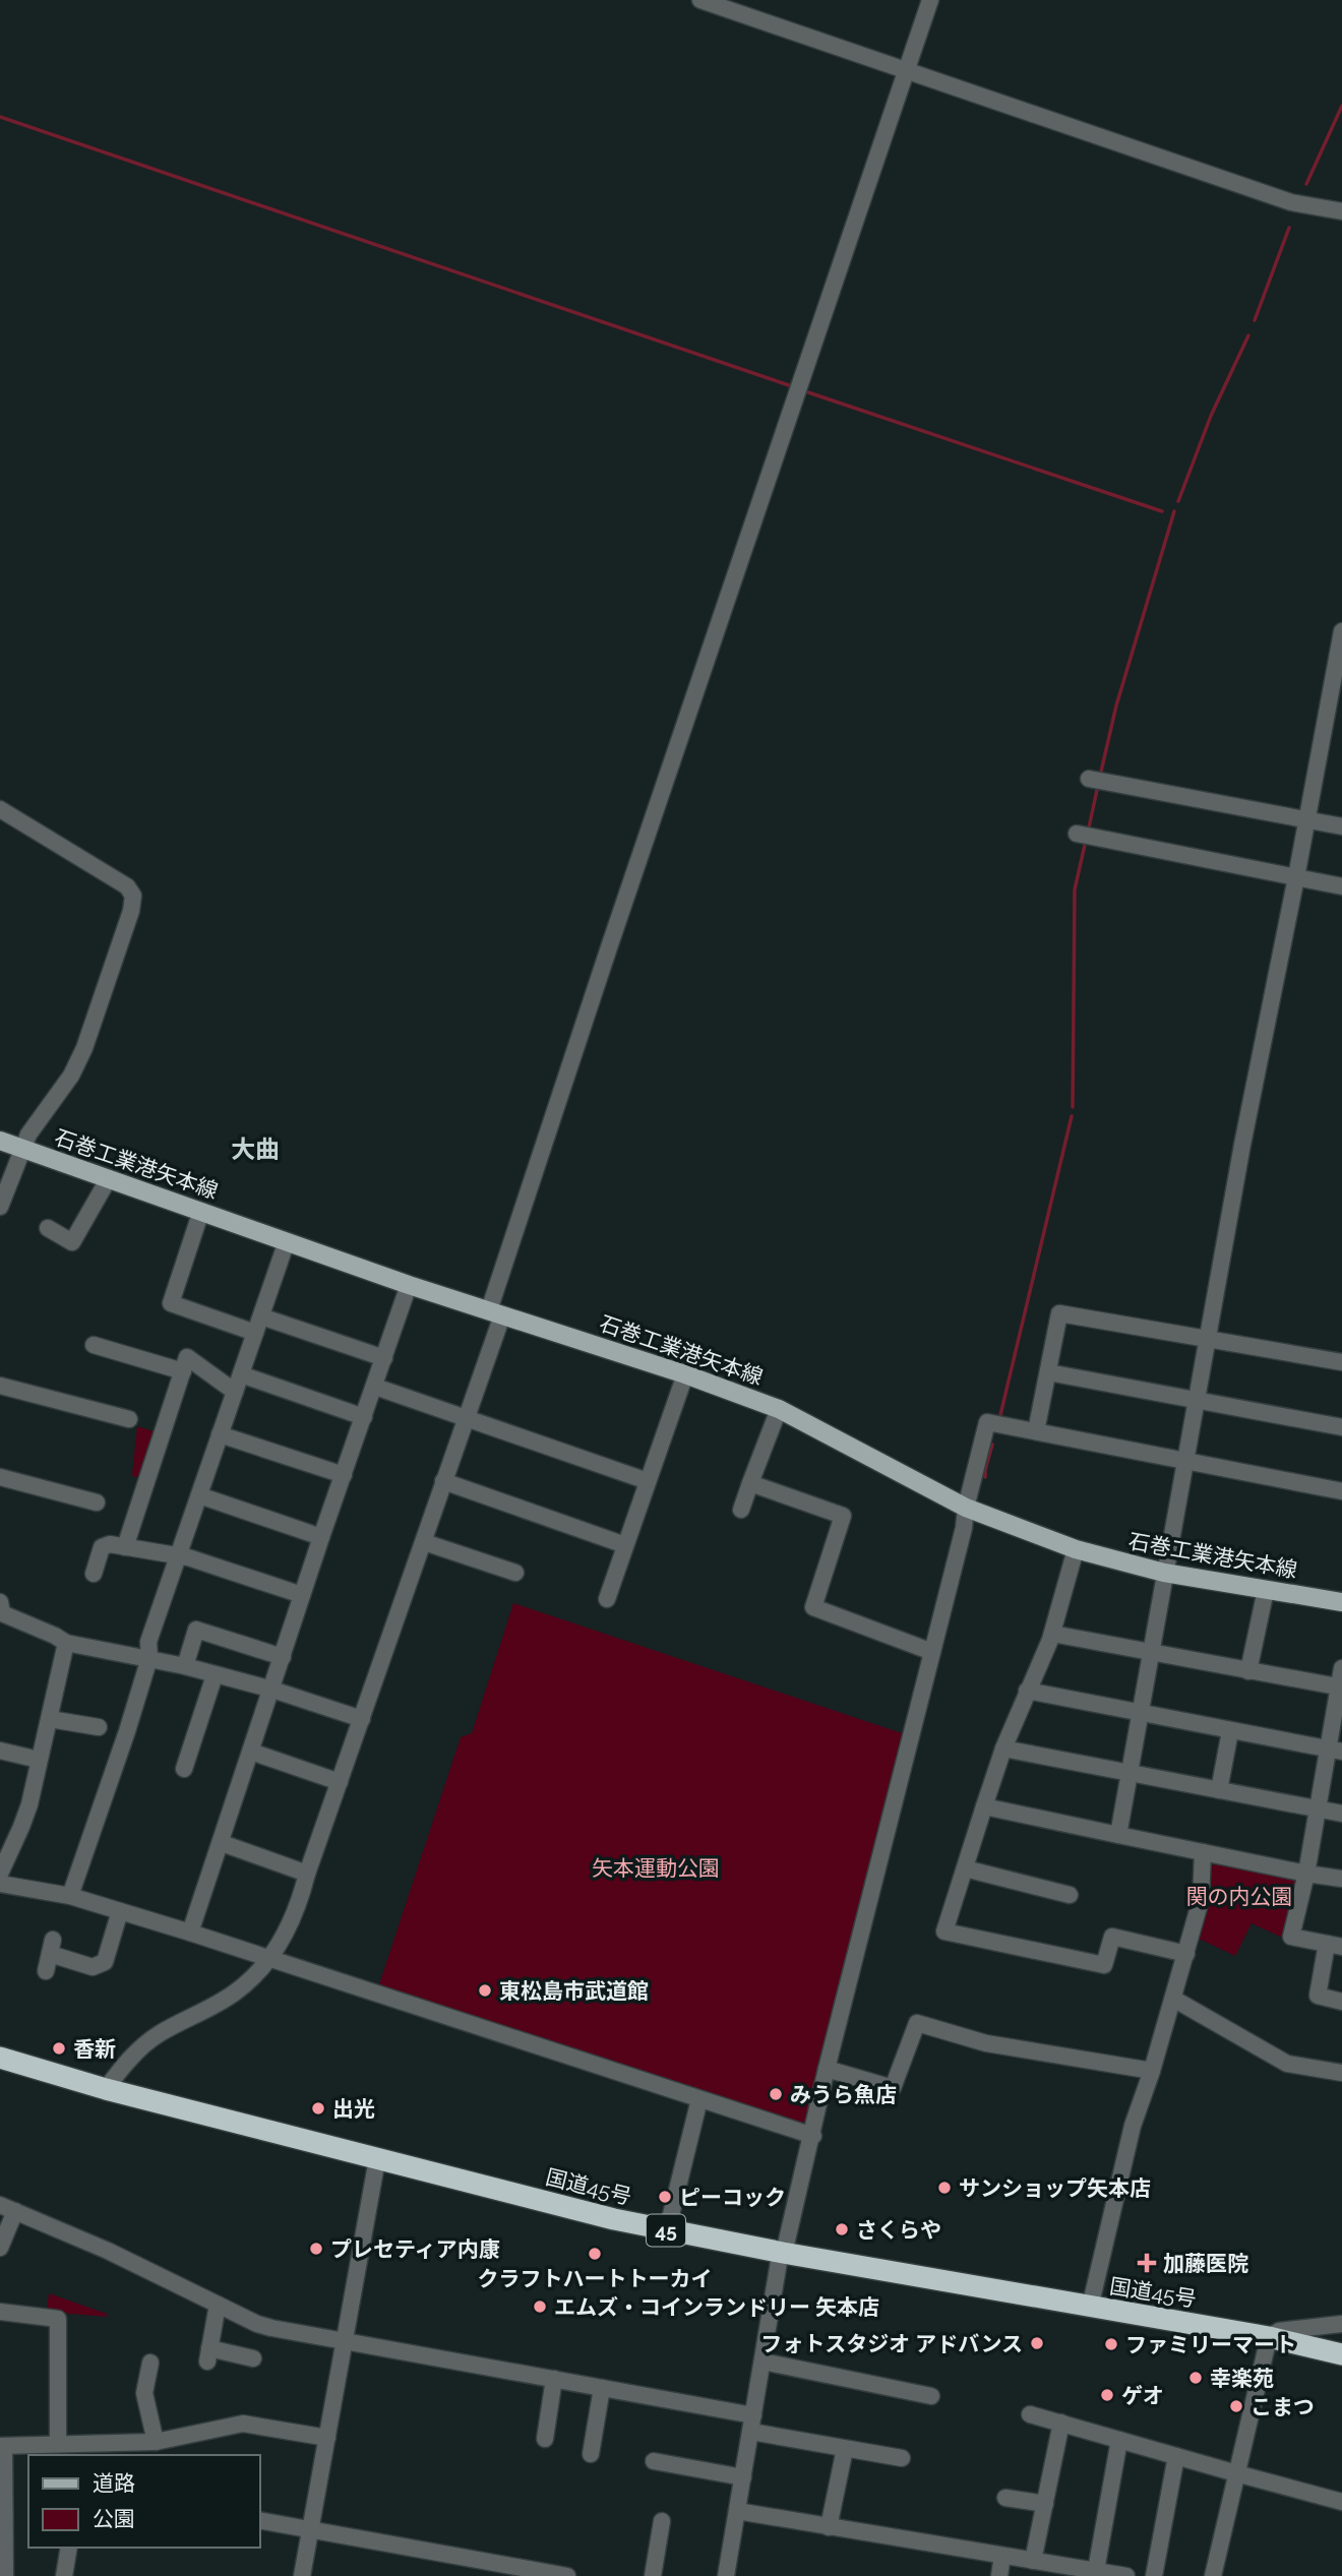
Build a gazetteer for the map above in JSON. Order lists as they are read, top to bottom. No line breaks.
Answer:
{"streets":{"highway":["国道45号","45"],"main road":["石巻工業港矢本線"]},"districts":["大曲"],"parks":["矢本運動公園","関の内公園"],"places":{"other":["東松島市武道館","香新","みうら魚店","出光","サンショップ矢本店","ピーコック","さくらや","プレセティア内康","クラフトハートトーカイ","エムズ・コインランドリー 矢本店","フォトスタジオ アドバンス","ファミリーマート","幸楽苑","ゲオ","こまつ"],"health":["加藤医院"]},"legend":["道路","公園"]}
